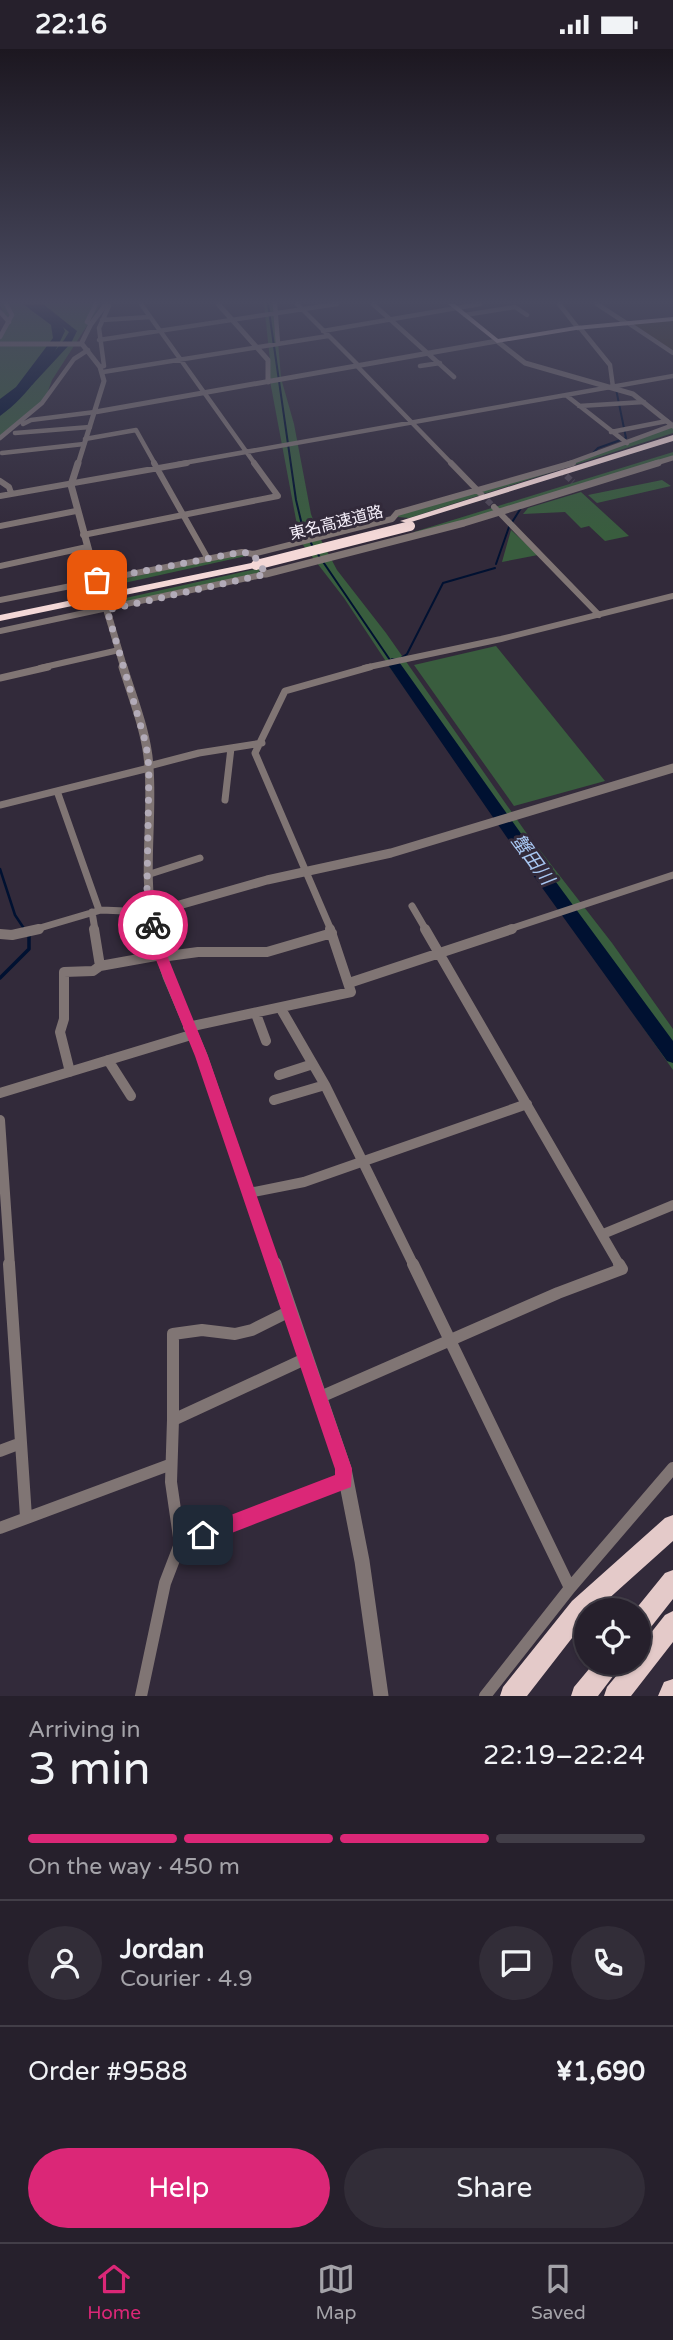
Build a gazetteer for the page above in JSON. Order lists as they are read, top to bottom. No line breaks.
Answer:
{"streets":{"highway":["東名高速道路"]},"water":["蟹田川"],"page":{"status":"22:16","heading":["3 min","Arriving in","22:19–22:24"],"panel":["Jordan","Courier · 4.9","Order #9588","¥1,690"],"bar":"On the way · 450 m","buttons":["Help","Share"],"tabs":["Home","Map","Saved"]}}
